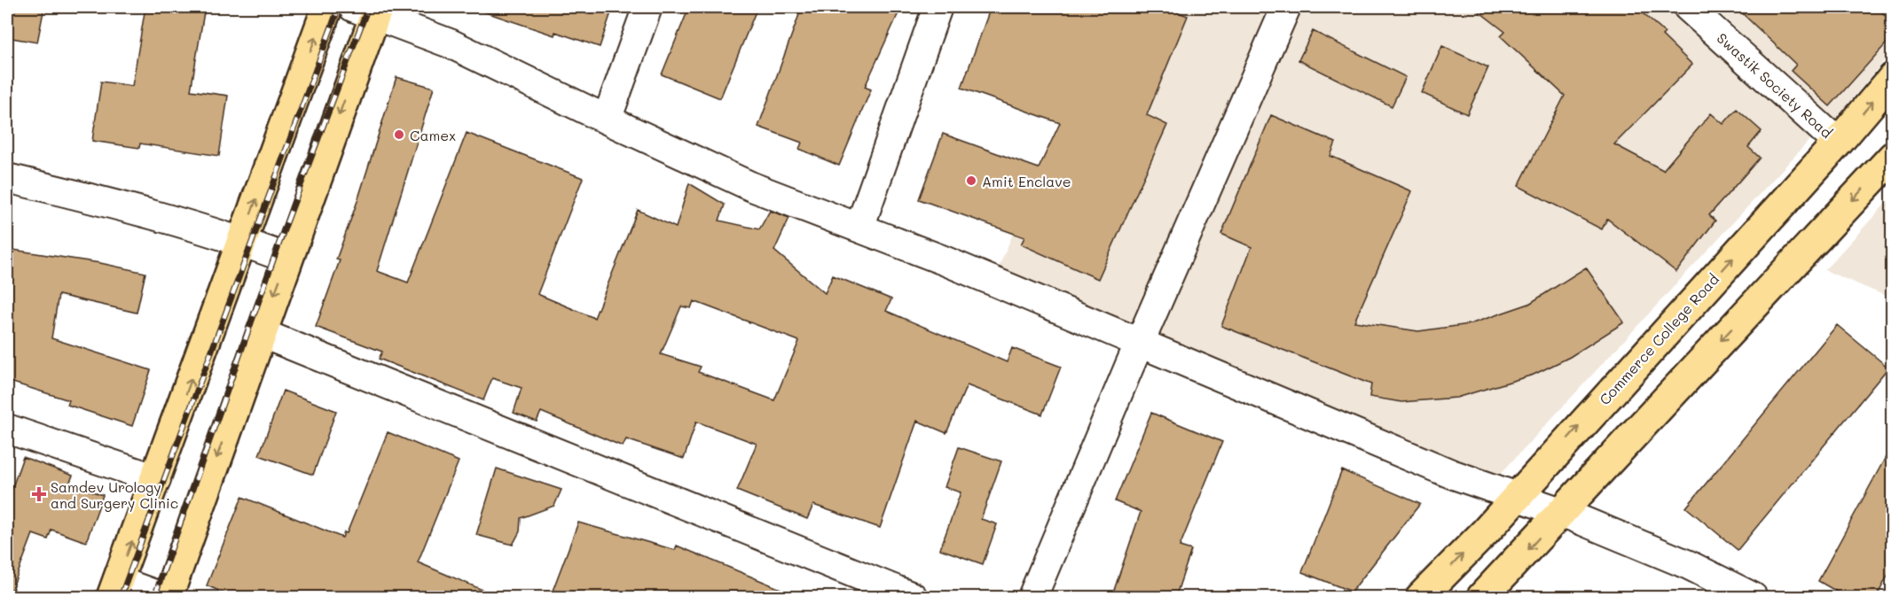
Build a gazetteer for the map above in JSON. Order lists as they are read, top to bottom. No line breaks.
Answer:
{"streets":{"main road":["Commerce College Road"],"street":["Swastik Society Road"]},"crossings":[["Swastik Society Road","Commerce College Road"]],"places":{"other":["Camex","Amit Enclave"],"health":["Samdev Urology and Surgery Clinic"]}}
